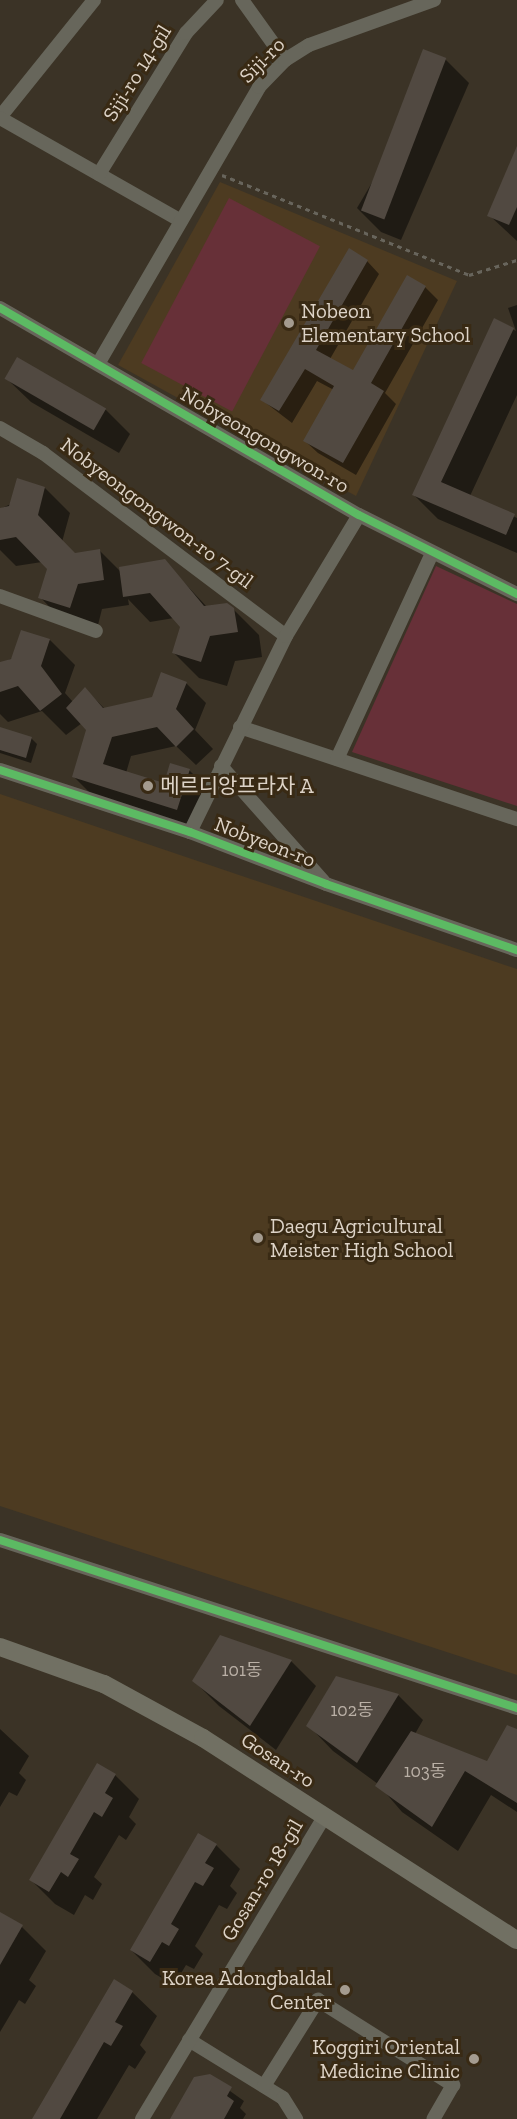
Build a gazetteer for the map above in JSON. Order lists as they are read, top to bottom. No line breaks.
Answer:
{"streets":{"main road":["Gosan-ro"],"street":["Siji-ro","Siji-ro 14-gil","Nobyeongongwon-ro","Nobyeongongwon-ro 7-gil","Nobyeon-ro","Gosan-ro 18-gil"]},"crossings":[["Siji-ro","Nobyeongongwon-ro"],["Gosan-ro","Gosan-ro 18-gil"]],"places":["Nobeon Elementary School","메르디앙프라자 A","Daegu Agricultural Meister High School","Korea Adongbaldal Center","Koggiri Oriental Medicine Clinic"],"house_numbers":["101동","102동","103동"]}
